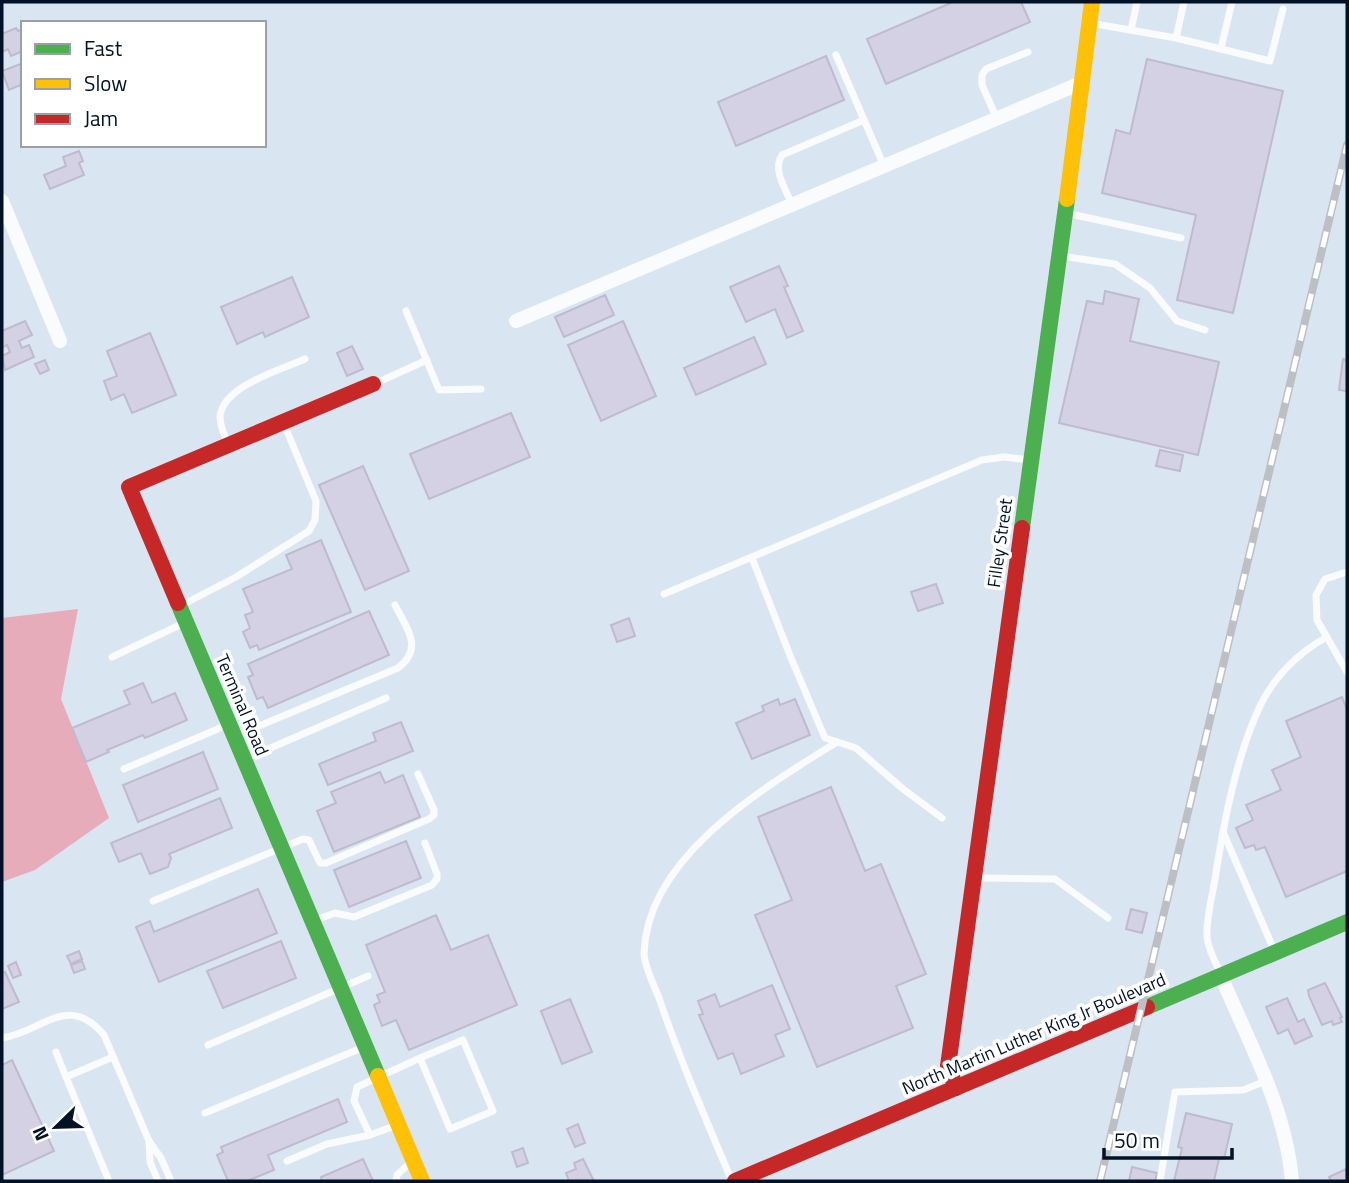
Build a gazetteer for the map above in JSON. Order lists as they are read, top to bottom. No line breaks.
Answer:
{"streets":{"street":["Filley Street","Terminal Road","North Martin Luther King Jr Boulevard"]},"crossings":[["Filley Street","North Martin Luther King Jr Boulevard"]],"legend":["Fast","Slow","Jam"],"scale_bar":"50 m","north":"bottom left"}
